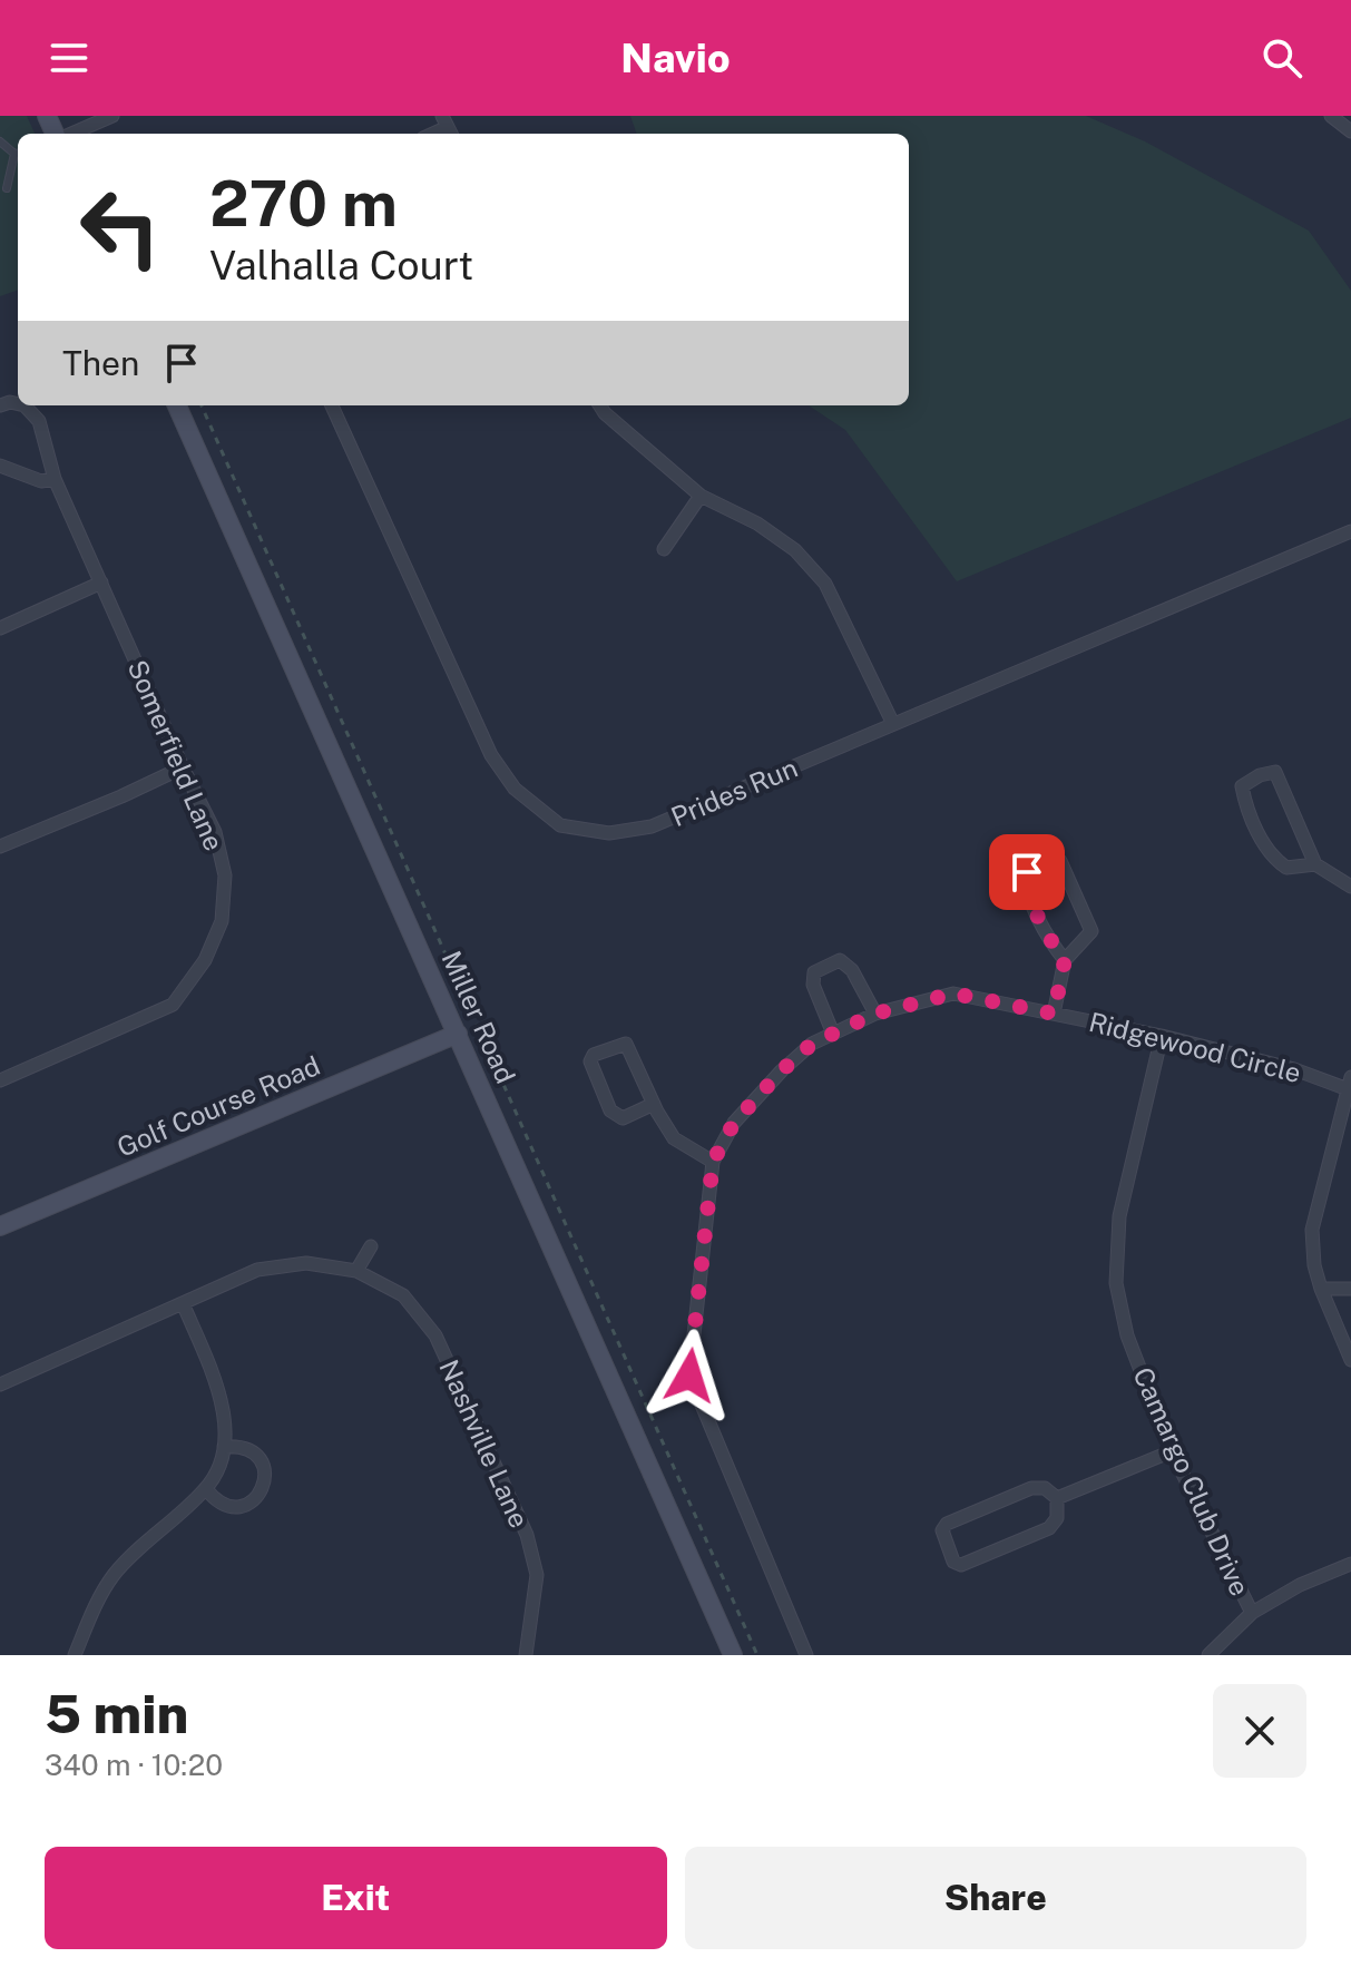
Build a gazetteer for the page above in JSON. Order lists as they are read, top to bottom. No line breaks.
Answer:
{"streets":{"street":["Somerfield Lane","Prides Run","Miller Road","Ridgewood Circle","Golf Course Road","Nashville Lane","Camargo Club Drive"]},"crossings":[["Miller Road","Golf Course Road"],["Ridgewood Circle","Camargo Club Drive"]],"page":{"header":"Navio","turn":["270 m","Valhalla Court"],"then":"Then","heading":["5 min","340 m · 10:20"],"buttons":["Exit","Share"]}}
